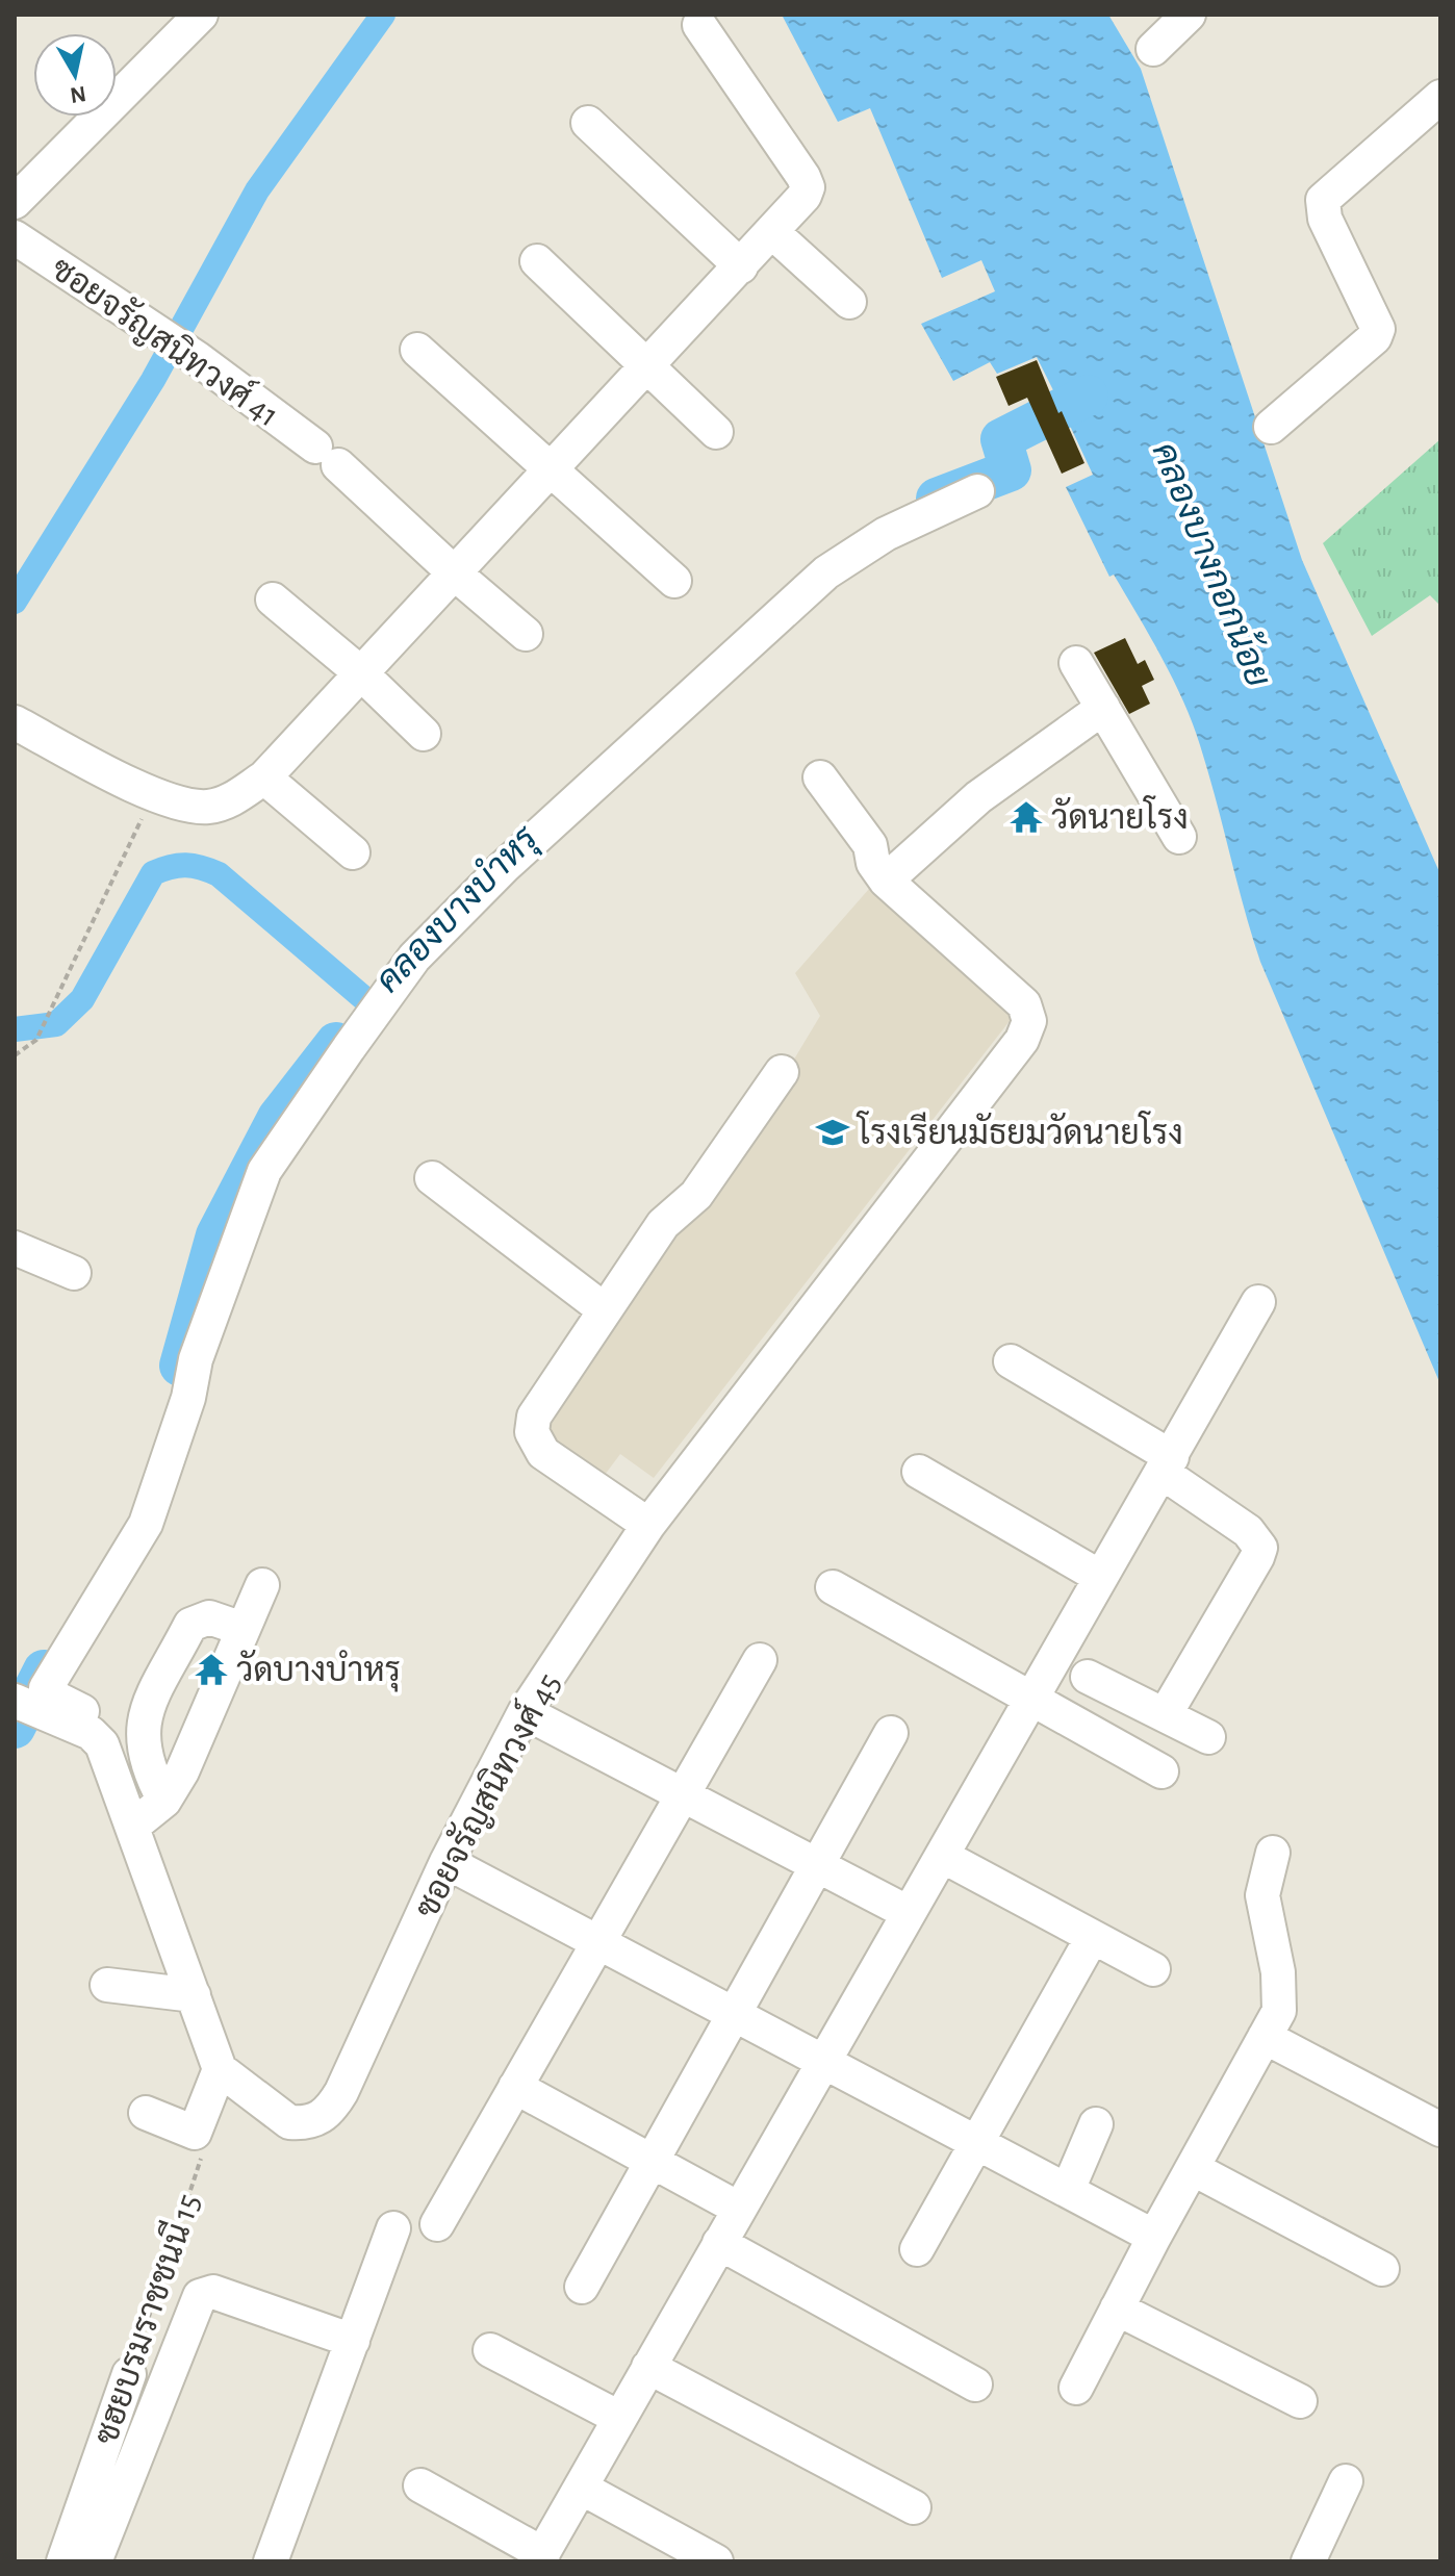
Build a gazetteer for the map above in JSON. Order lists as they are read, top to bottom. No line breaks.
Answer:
{"streets":{"street":["ซอยจรัญสนิทวงศ์ 41","ซอยจรัญสนิทวงศ์ 45","ซฮยบรมราชชนนี 15"]},"water":["คลองบางกอกน้อย","คลองบางบำหรุ"],"places":{"temple":["วัดนายโรง","วัดบางบำหรุ"],"school or university":["โรงเรียนมัธยมวัดนายโรง"]},"north":"bottom"}
